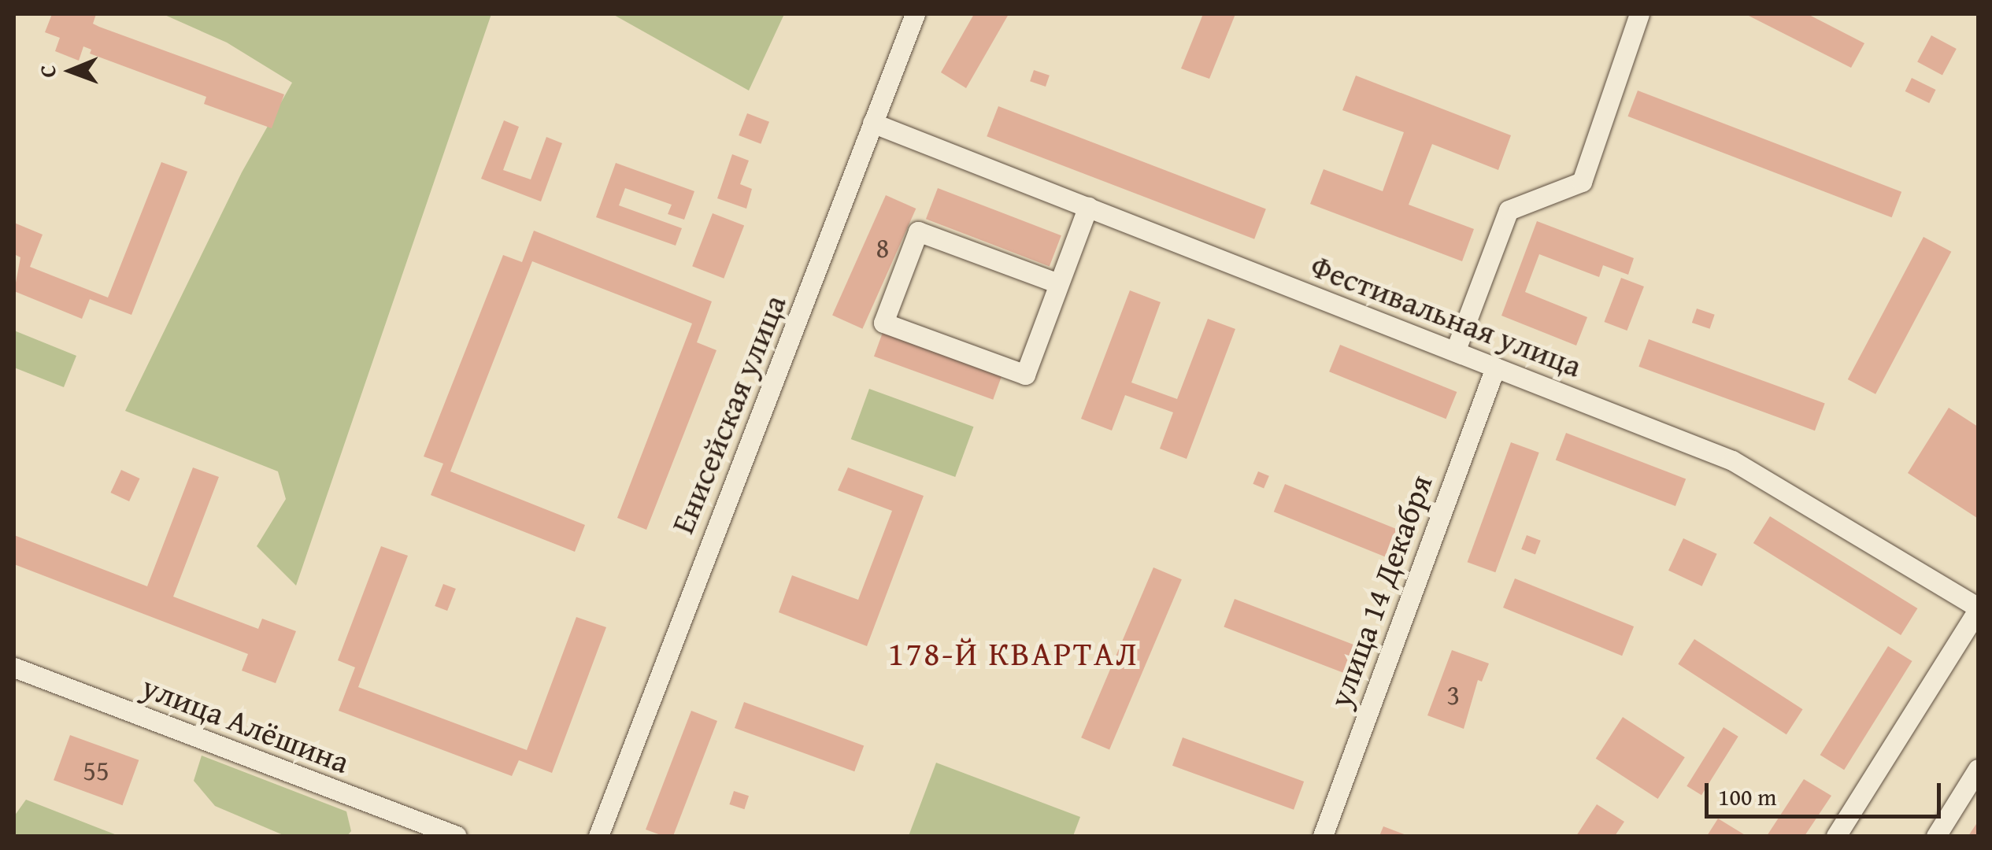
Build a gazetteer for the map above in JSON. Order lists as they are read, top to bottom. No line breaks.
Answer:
{"streets":{"street":["Фестивальная улица","Енисейская улица","улица 14 Декабря","улица Алёшина"]},"crossings":[["Фестивальная улица","Енисейская улица"],["Фестивальная улица","улица 14 Декабря"]],"districts":["178-Й КВАРТАЛ"],"house_numbers":["8","3","55"],"scale_bar":"100 m","north":"left"}
